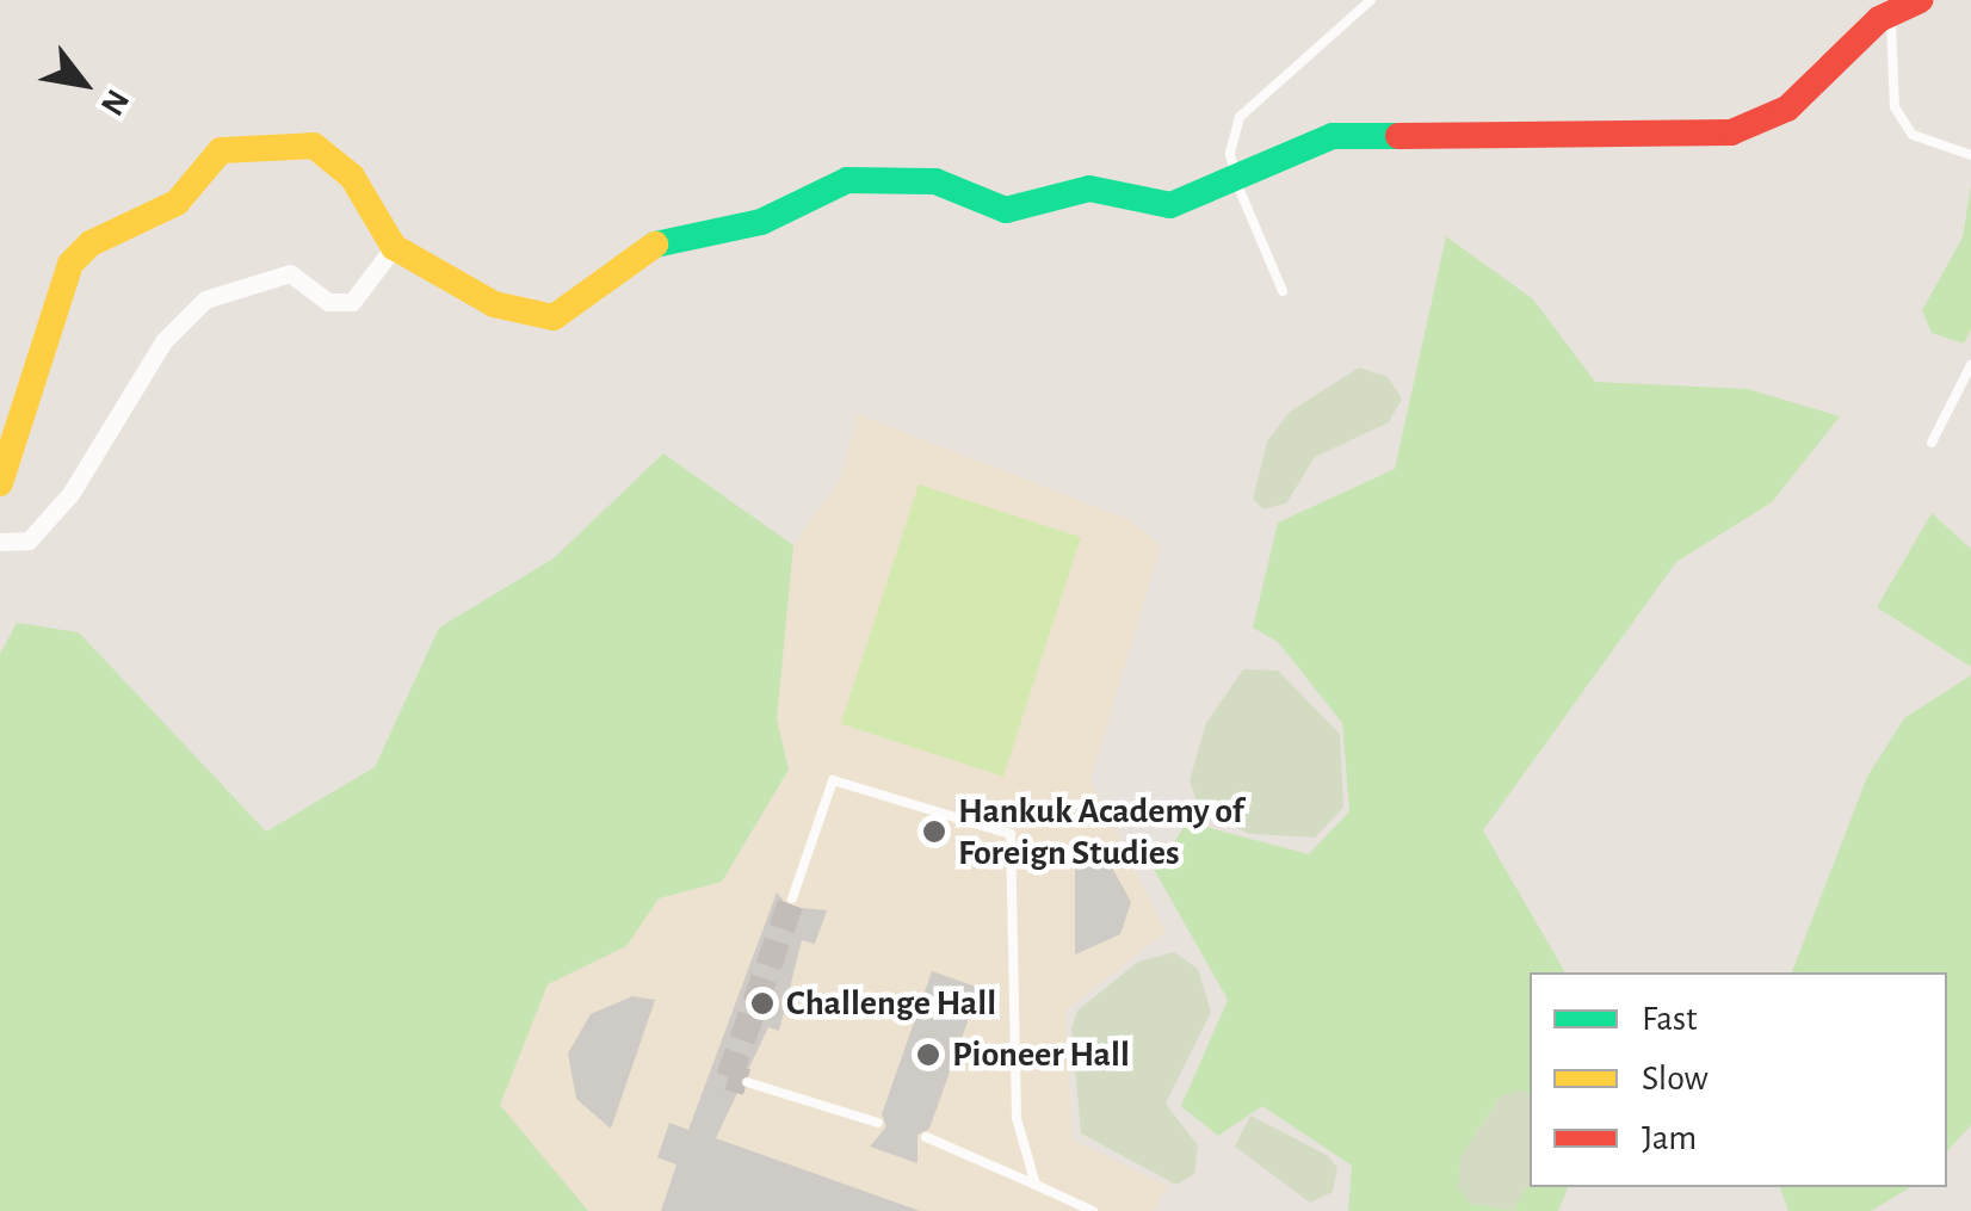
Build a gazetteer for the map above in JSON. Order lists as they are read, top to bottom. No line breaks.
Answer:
{"places":["Hankuk Academy of Foreign Studies","Challenge Hall","Pioneer Hall"],"legend":["Fast","Slow","Jam"],"north":"bottom right"}
